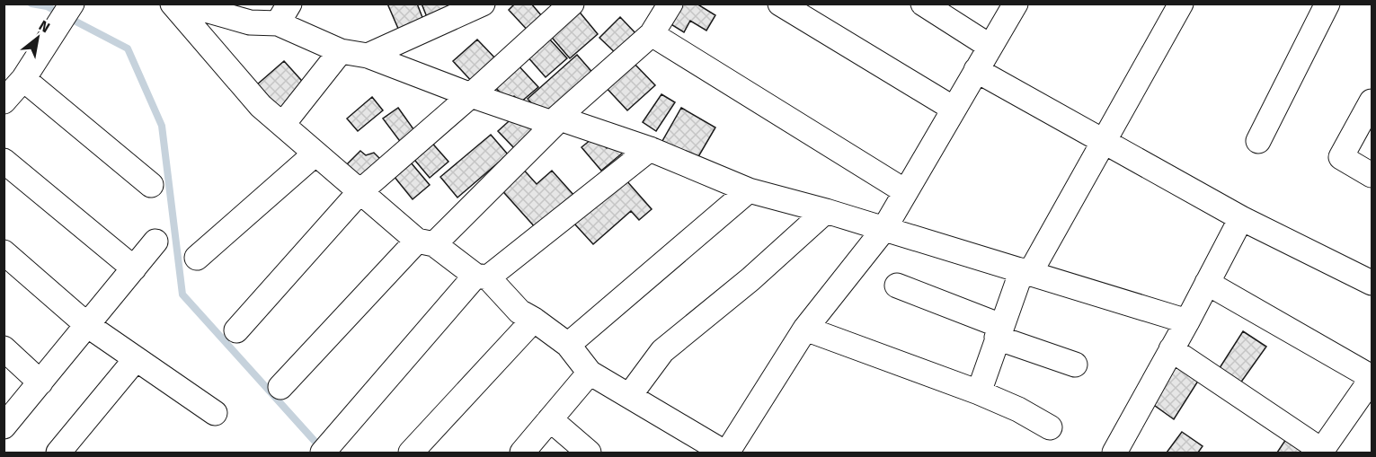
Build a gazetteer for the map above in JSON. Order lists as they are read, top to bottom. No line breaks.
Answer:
{"north":"top right"}
